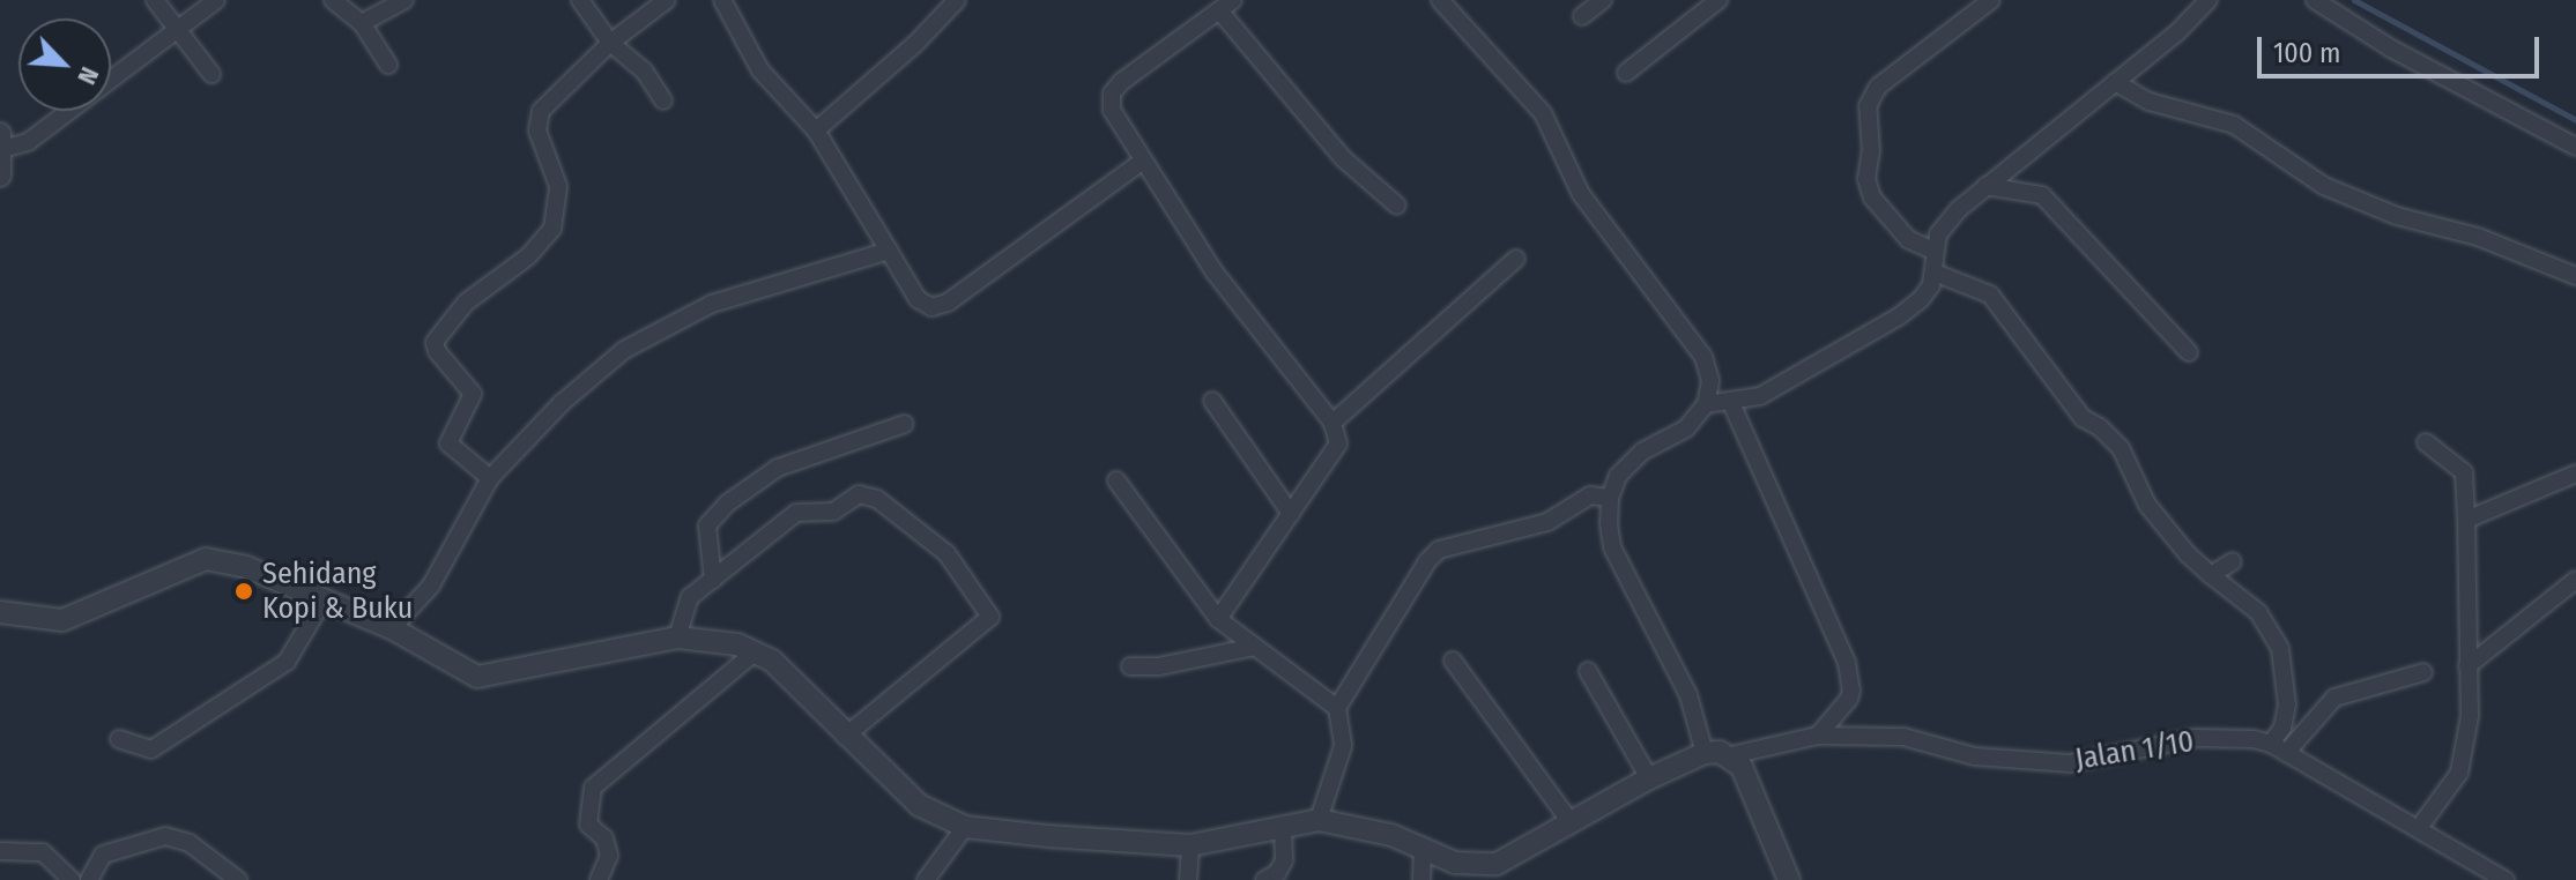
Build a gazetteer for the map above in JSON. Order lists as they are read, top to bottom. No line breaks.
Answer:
{"streets":{"street":["Jalan 1/10"]},"places":["Sehidang Kopi & Buku"],"scale_bar":"100 m","north":"bottom right"}
